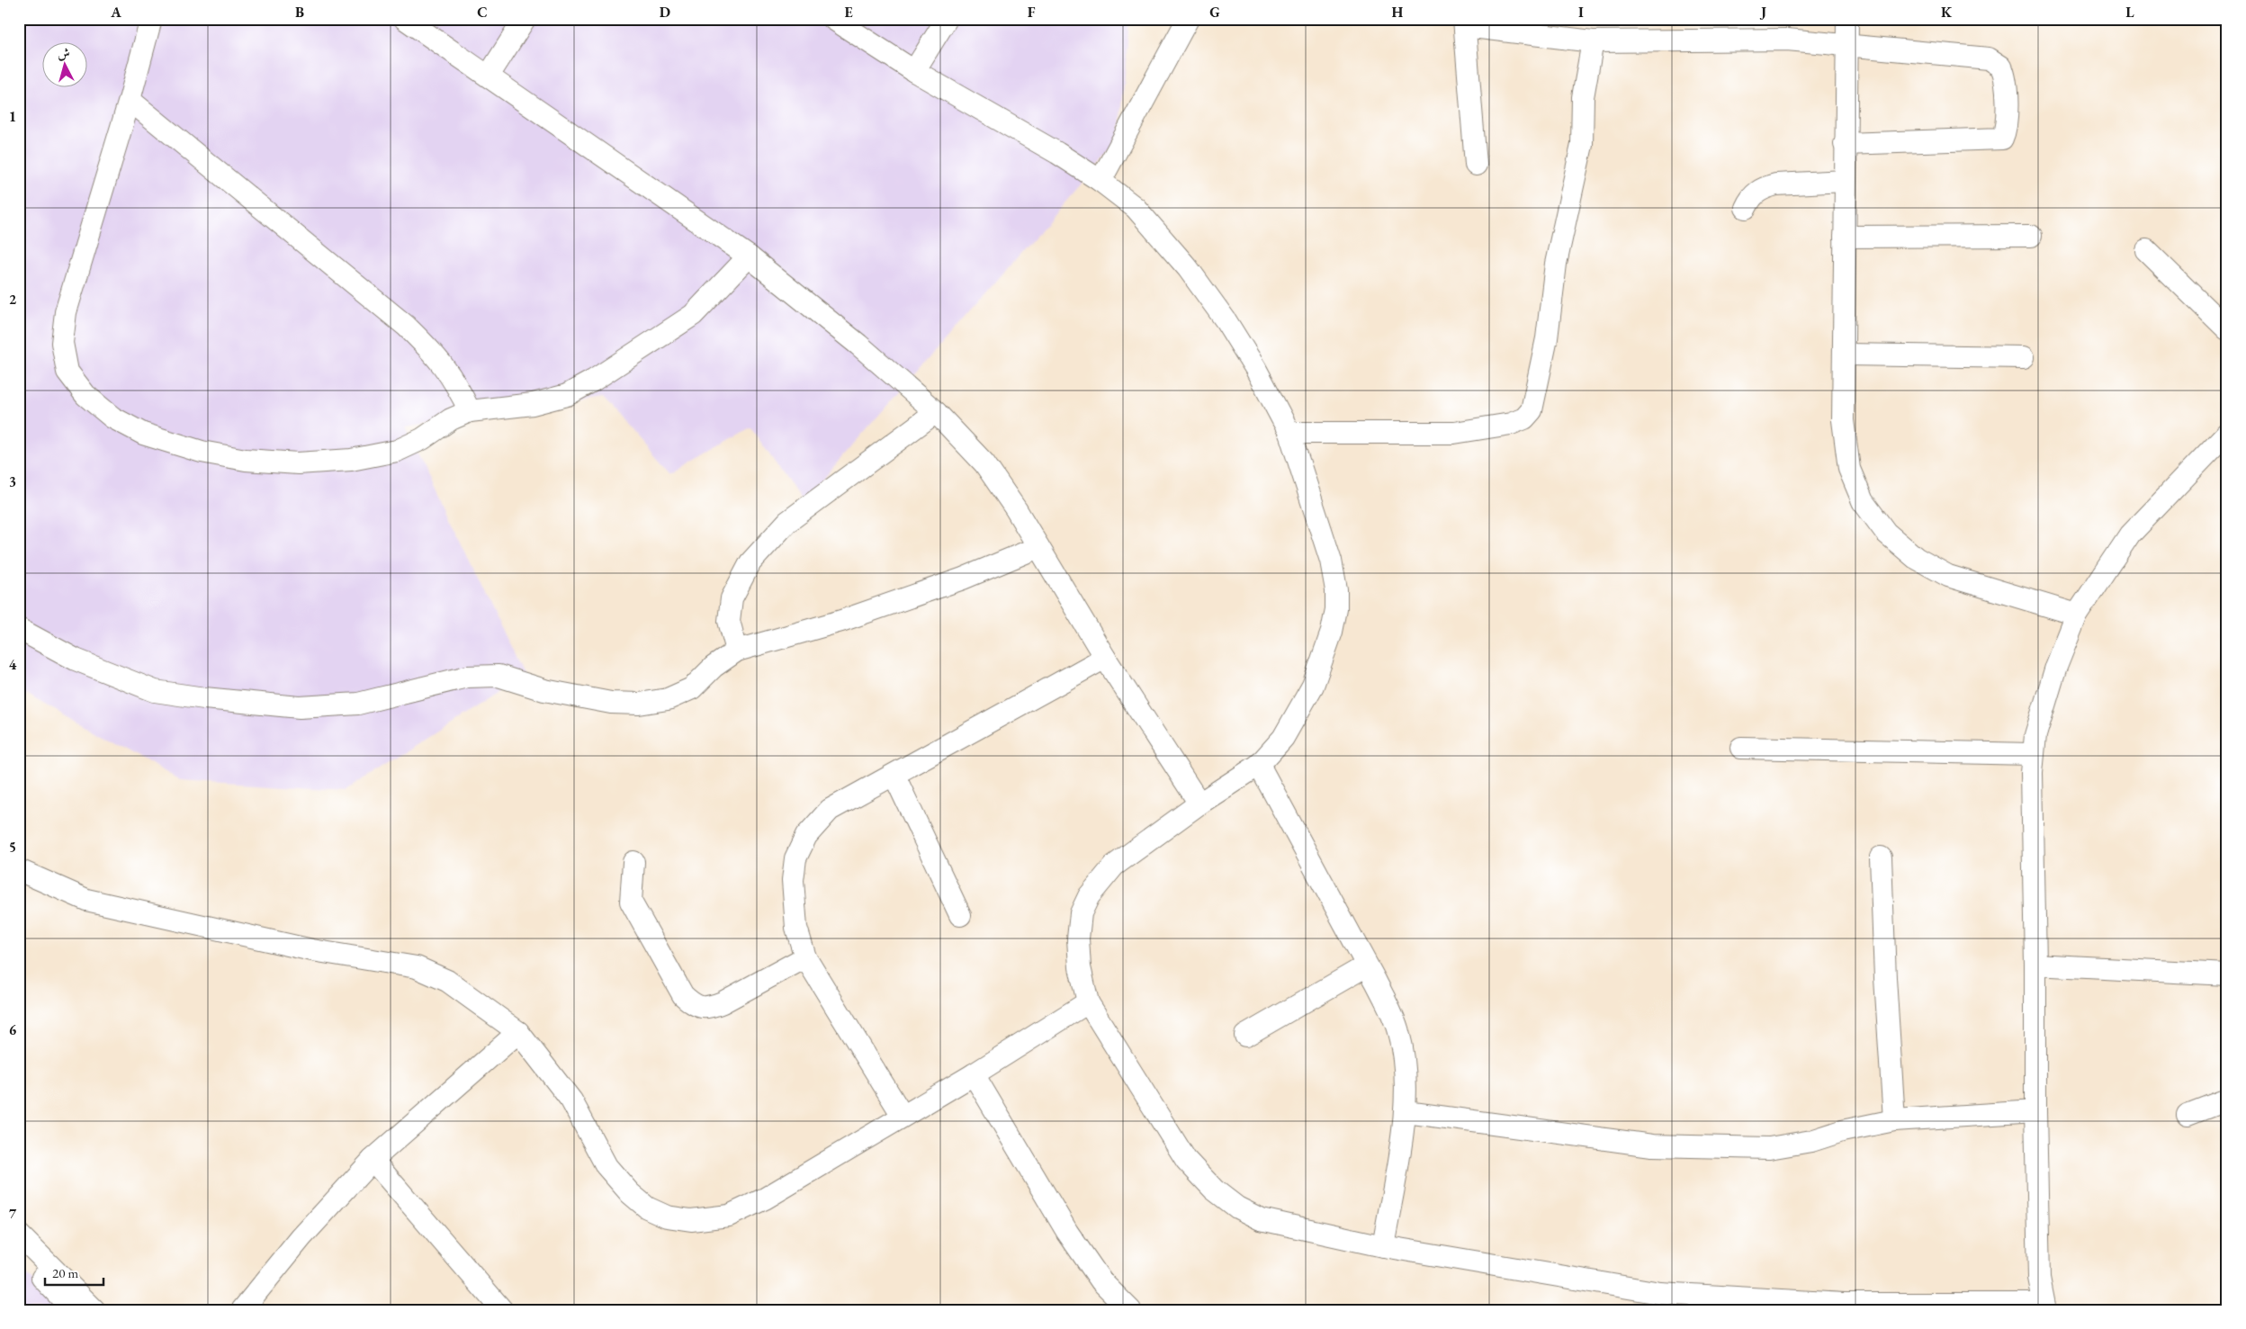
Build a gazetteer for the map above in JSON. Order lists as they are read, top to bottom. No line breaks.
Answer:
{"scale_bar":"20 m","north":"top","grid":{"columns":["A","B","C","D","E","F","G","H","I","J","K","L"],"rows":["1","2","3","4","5","6","7"]}}
